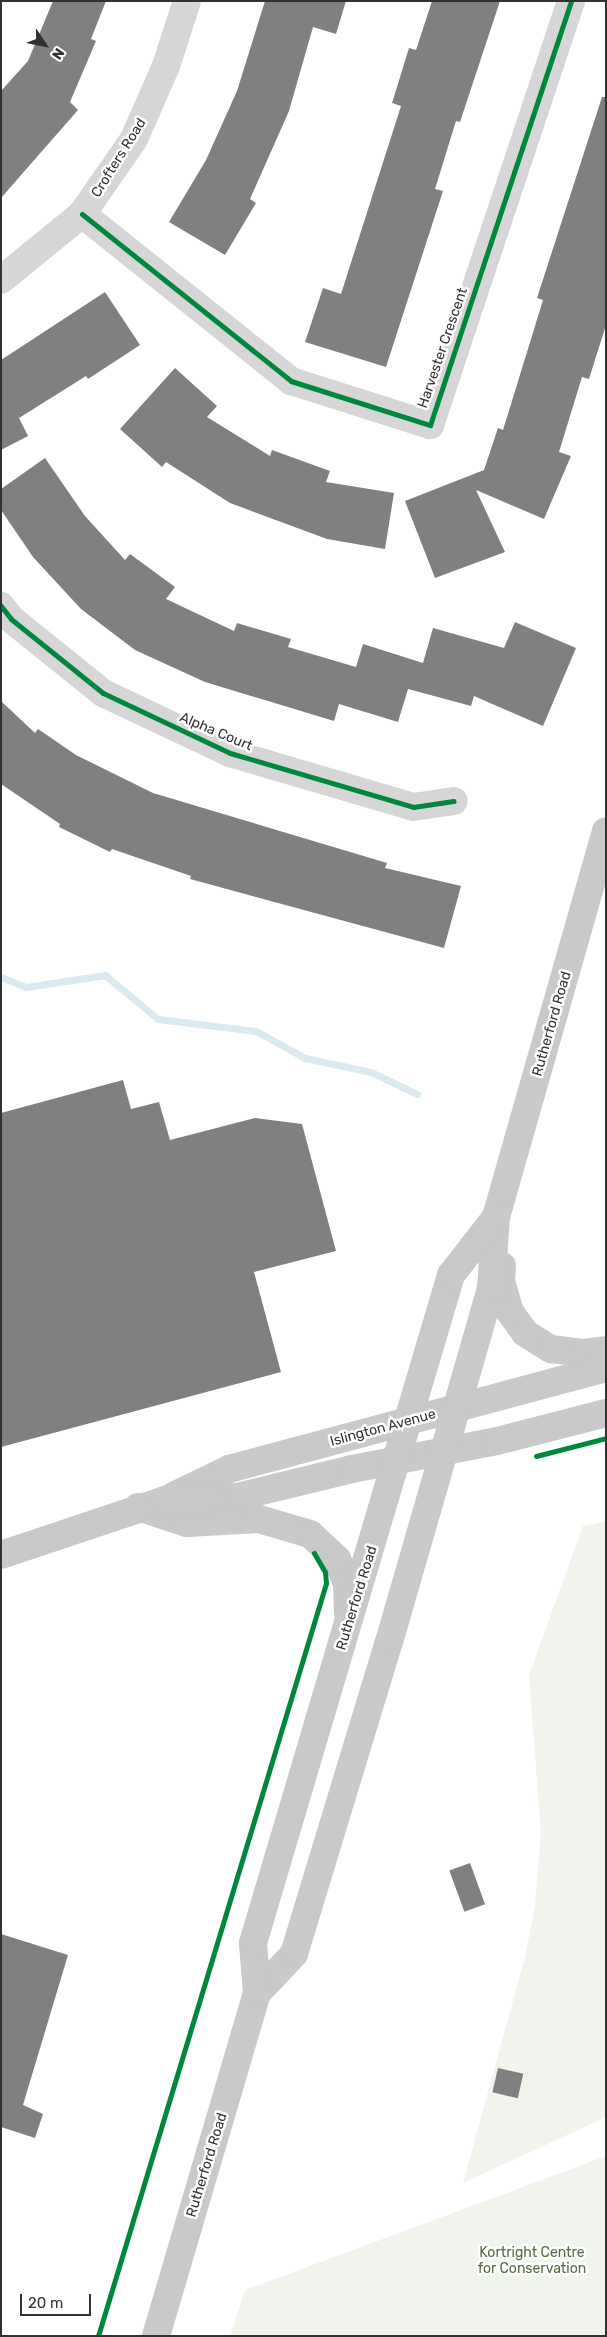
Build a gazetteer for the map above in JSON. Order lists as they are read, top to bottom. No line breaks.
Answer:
{"streets":{"main road":["Rutherford Road","Islington Avenue"],"street":["Crofters Road","Harvester Crescent","Alpha Court"]},"crossings":[["Crofters Road","Harvester Crescent"],["Rutherford Road","Islington Avenue"]],"parks":["Kortright Centre for Conservation"],"scale_bar":"20 m","north":"bottom right"}
